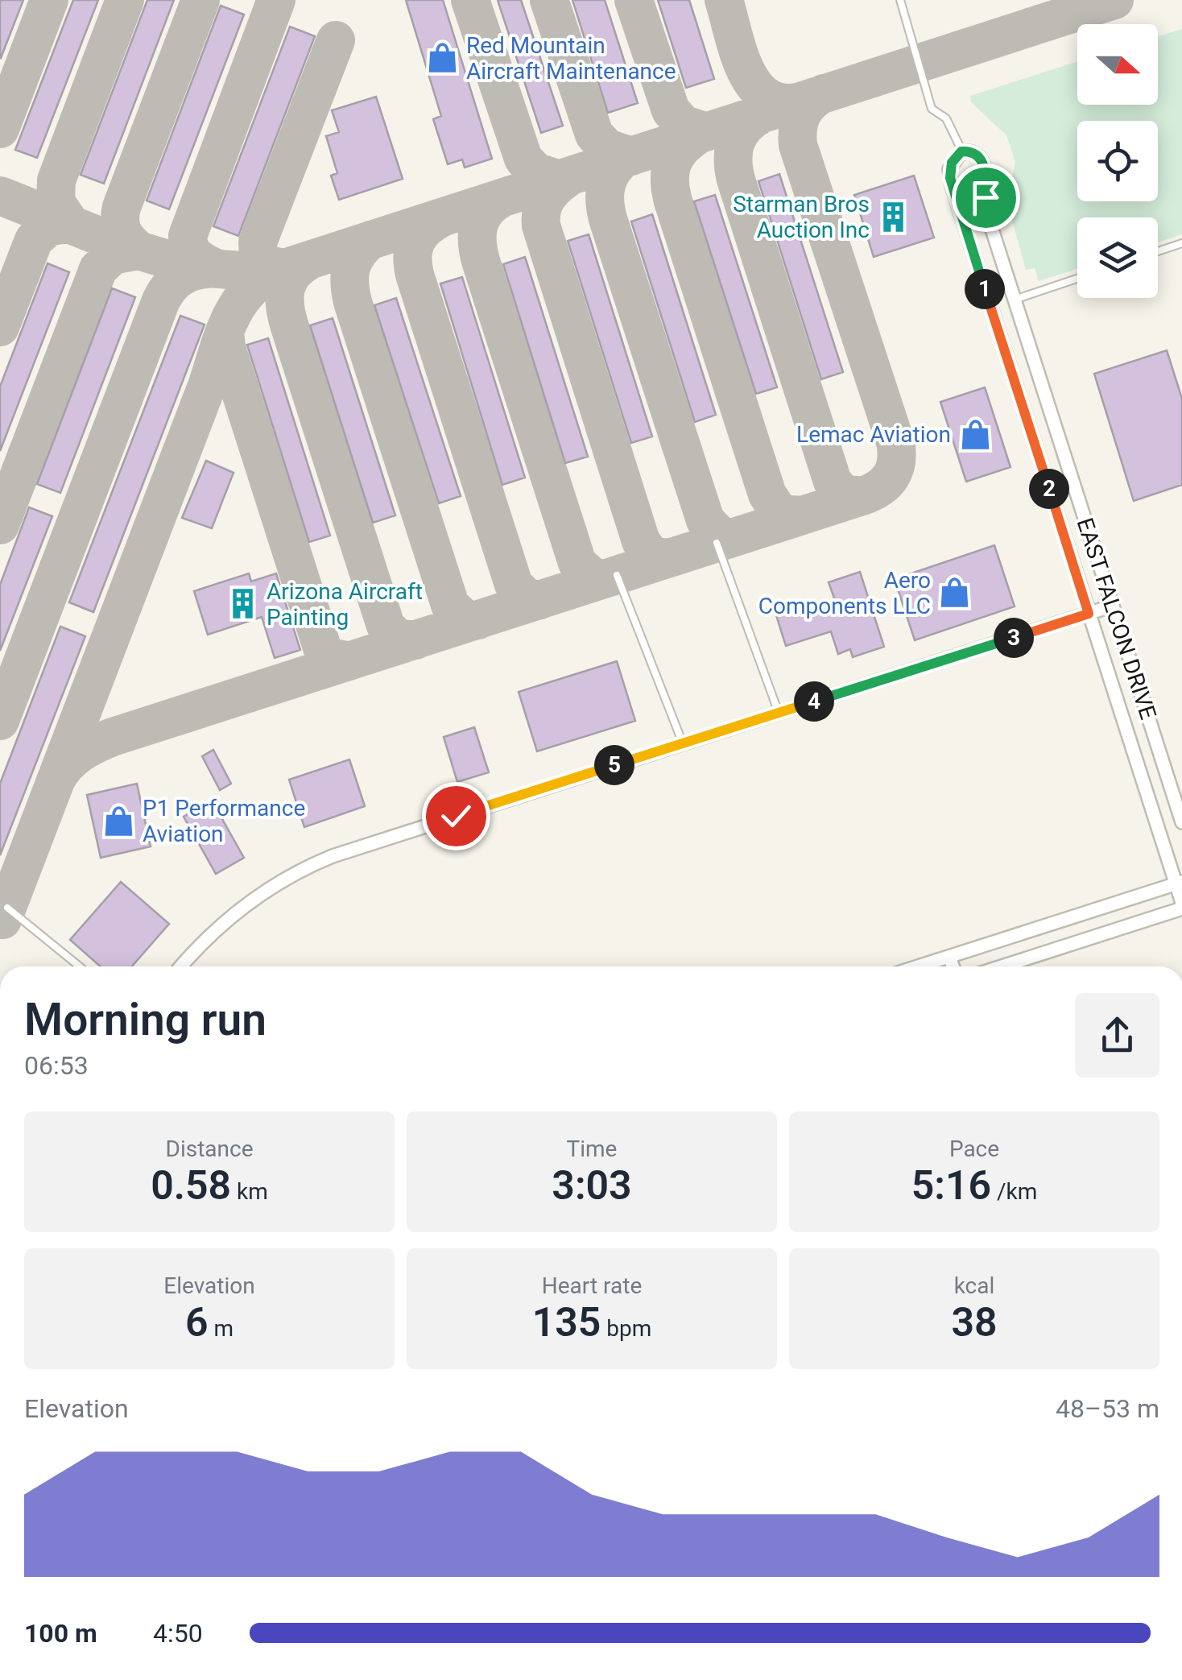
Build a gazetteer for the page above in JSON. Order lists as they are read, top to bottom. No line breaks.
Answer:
{"streets":{"street":["EAST FALCON DRIVE"]},"places":{"shop":["Red Mountain Aircraft Maintenance","Lemac Aviation","Aero Components LLC","P1 Performance Aviation"],"building":["Starman Bros Auction Inc","Arizona Aircraft Painting"]},"north":"right","page":{"pins":["1","2","3","4","5"],"heading":["Morning run","06:53"],"stats":[["Distance","0.58 km"],["Time","3:03"],["Pace","5:16 /km"],["Elevation","6 m"],["Heart rate","135 bpm"],["kcal","38"]],"chart":["Elevation","48–53 m"],"list":[{"name":"100 m","note":"4:50"}]}}
